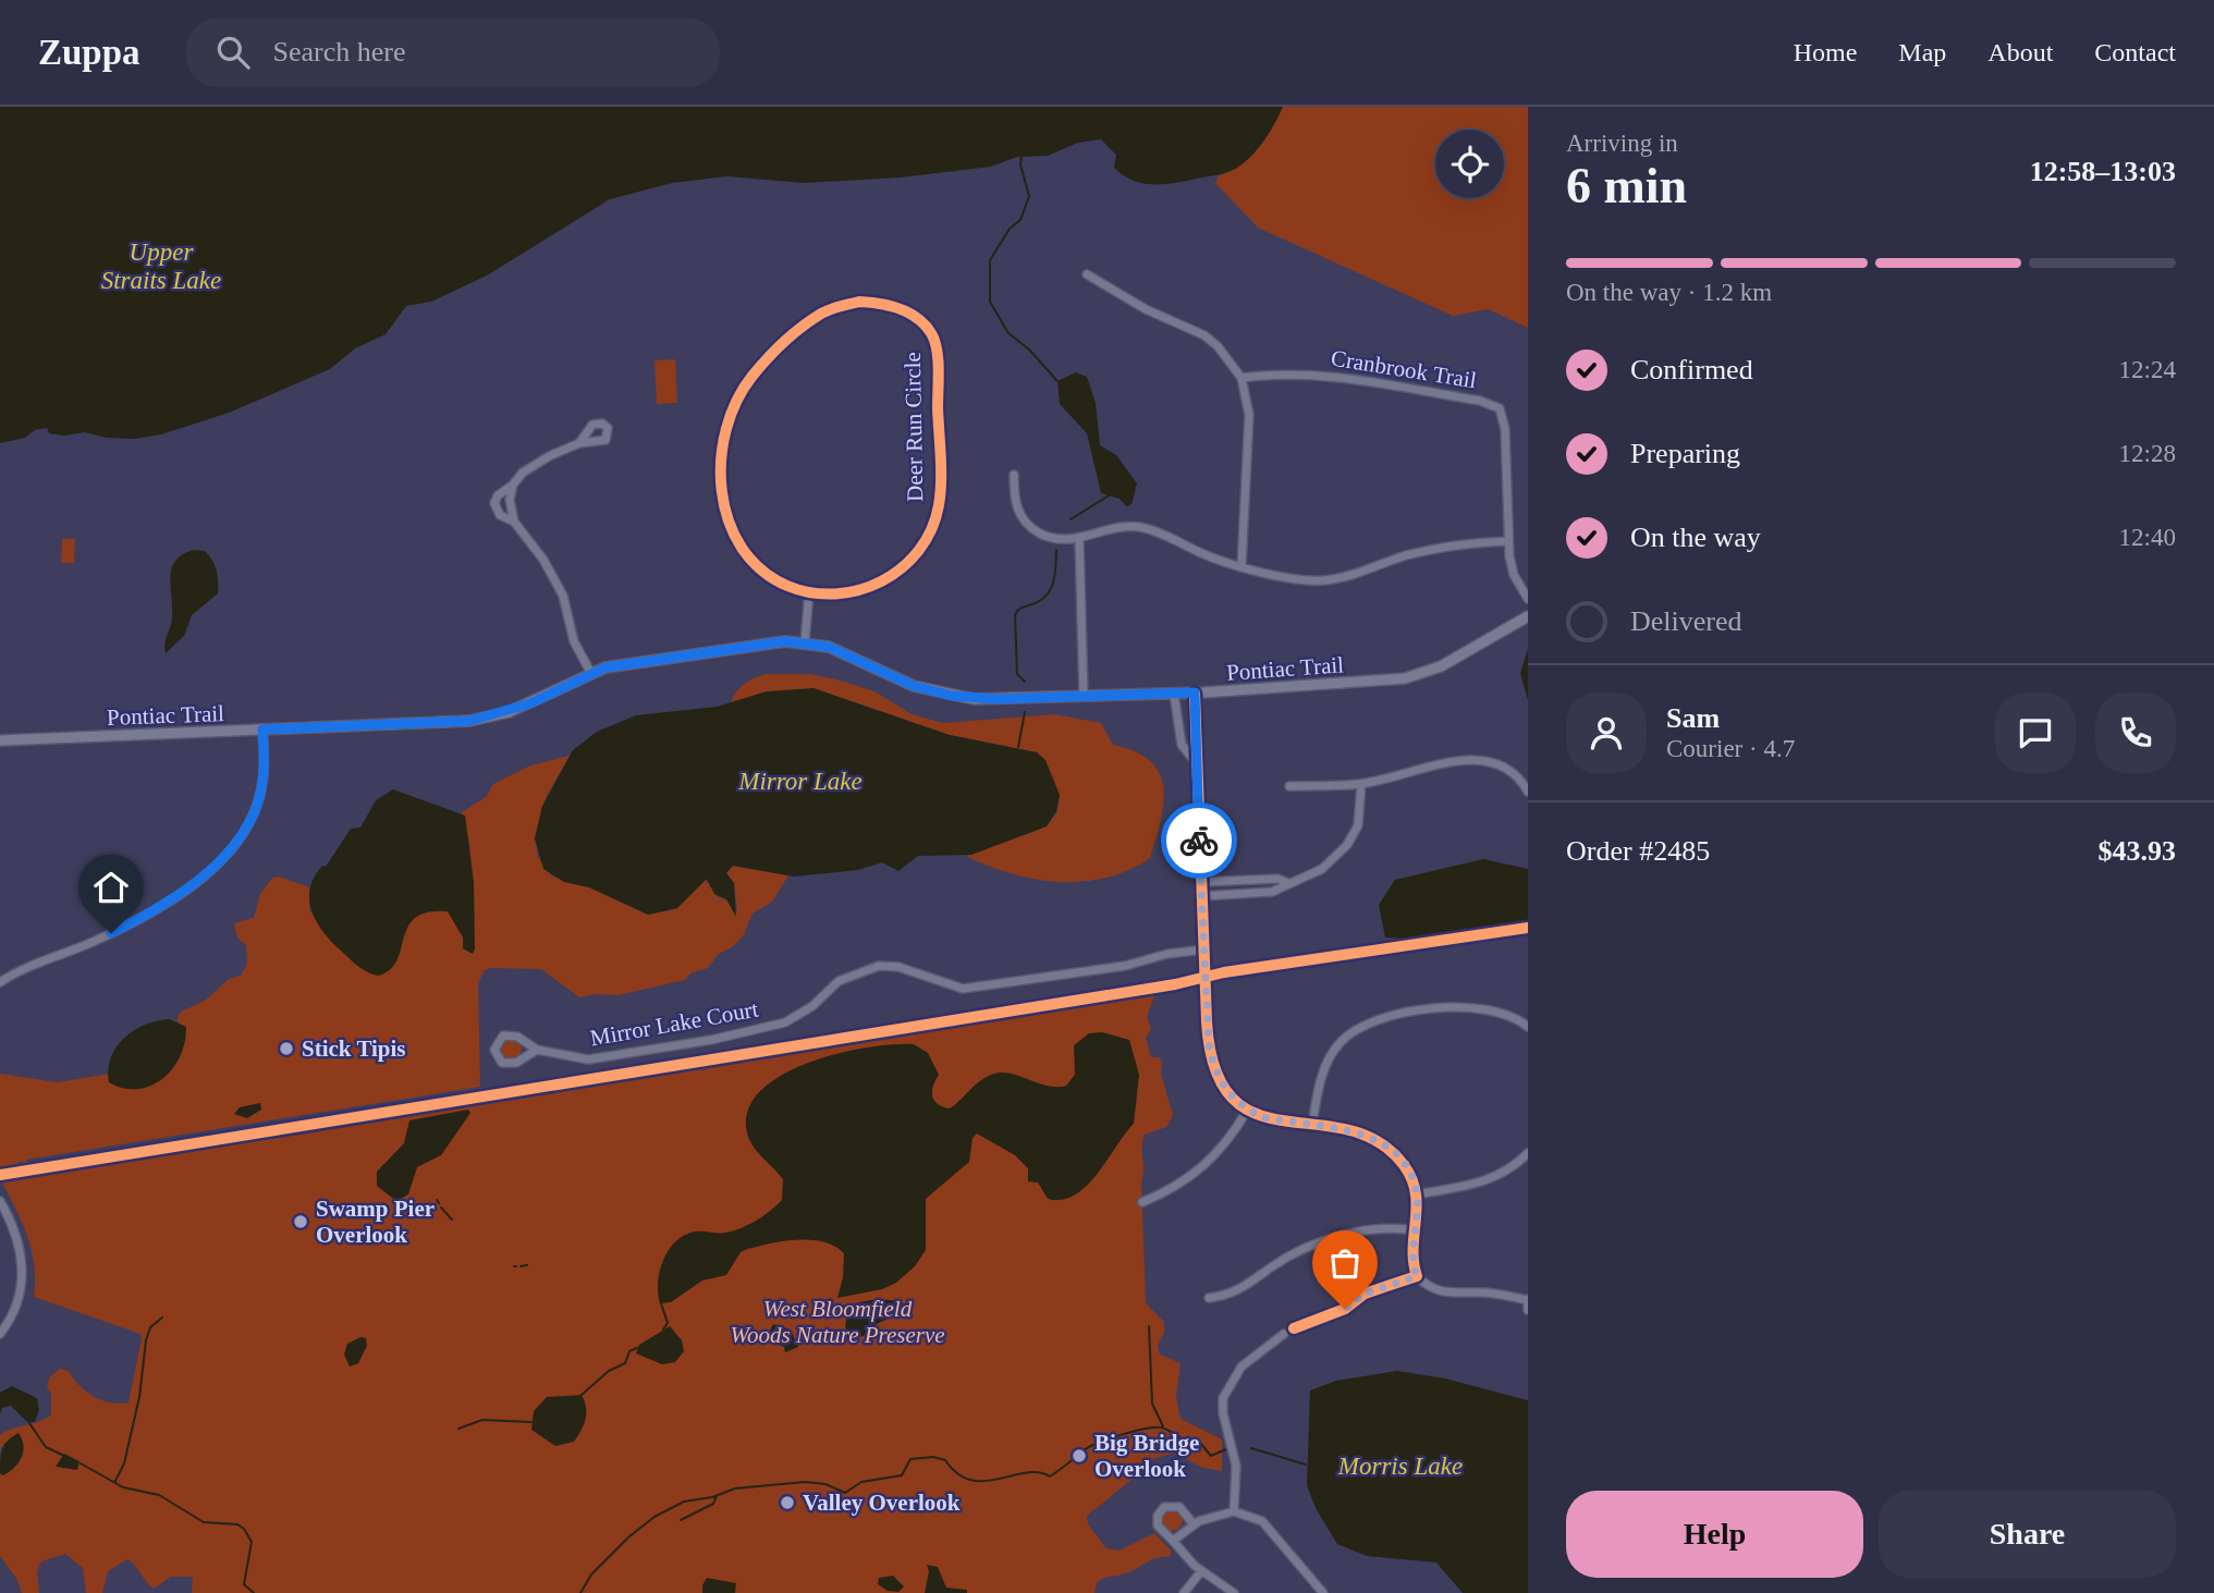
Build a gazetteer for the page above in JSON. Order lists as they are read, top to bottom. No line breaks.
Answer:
{"streets":{"main road":["Pontiac Trail"],"street":["Cranbrook Trail","Deer Run Circle","Mirror Lake Court"]},"water":["Upper Straits Lake","Mirror Lake","Morris Lake"],"parks":["West Bloomfield Woods Nature Preserve"],"places":["Stick Tipis","Swamp Pier Overlook","Big Bridge Overlook","Valley Overlook"],"page":{"header":"Zuppa","search":"Search here","nav":["Home","Map","About","Contact"],"heading":["6 min","Arriving in","12:58–13:03"],"panel":["Sam","Courier · 4.7","Order #2485","$43.93"],"bar":"On the way · 1.2 km","list":[["Confirmed","12:24"],["Preparing","12:28"],["On the way","12:40"],"Delivered"],"buttons":["Help","Share"]}}
